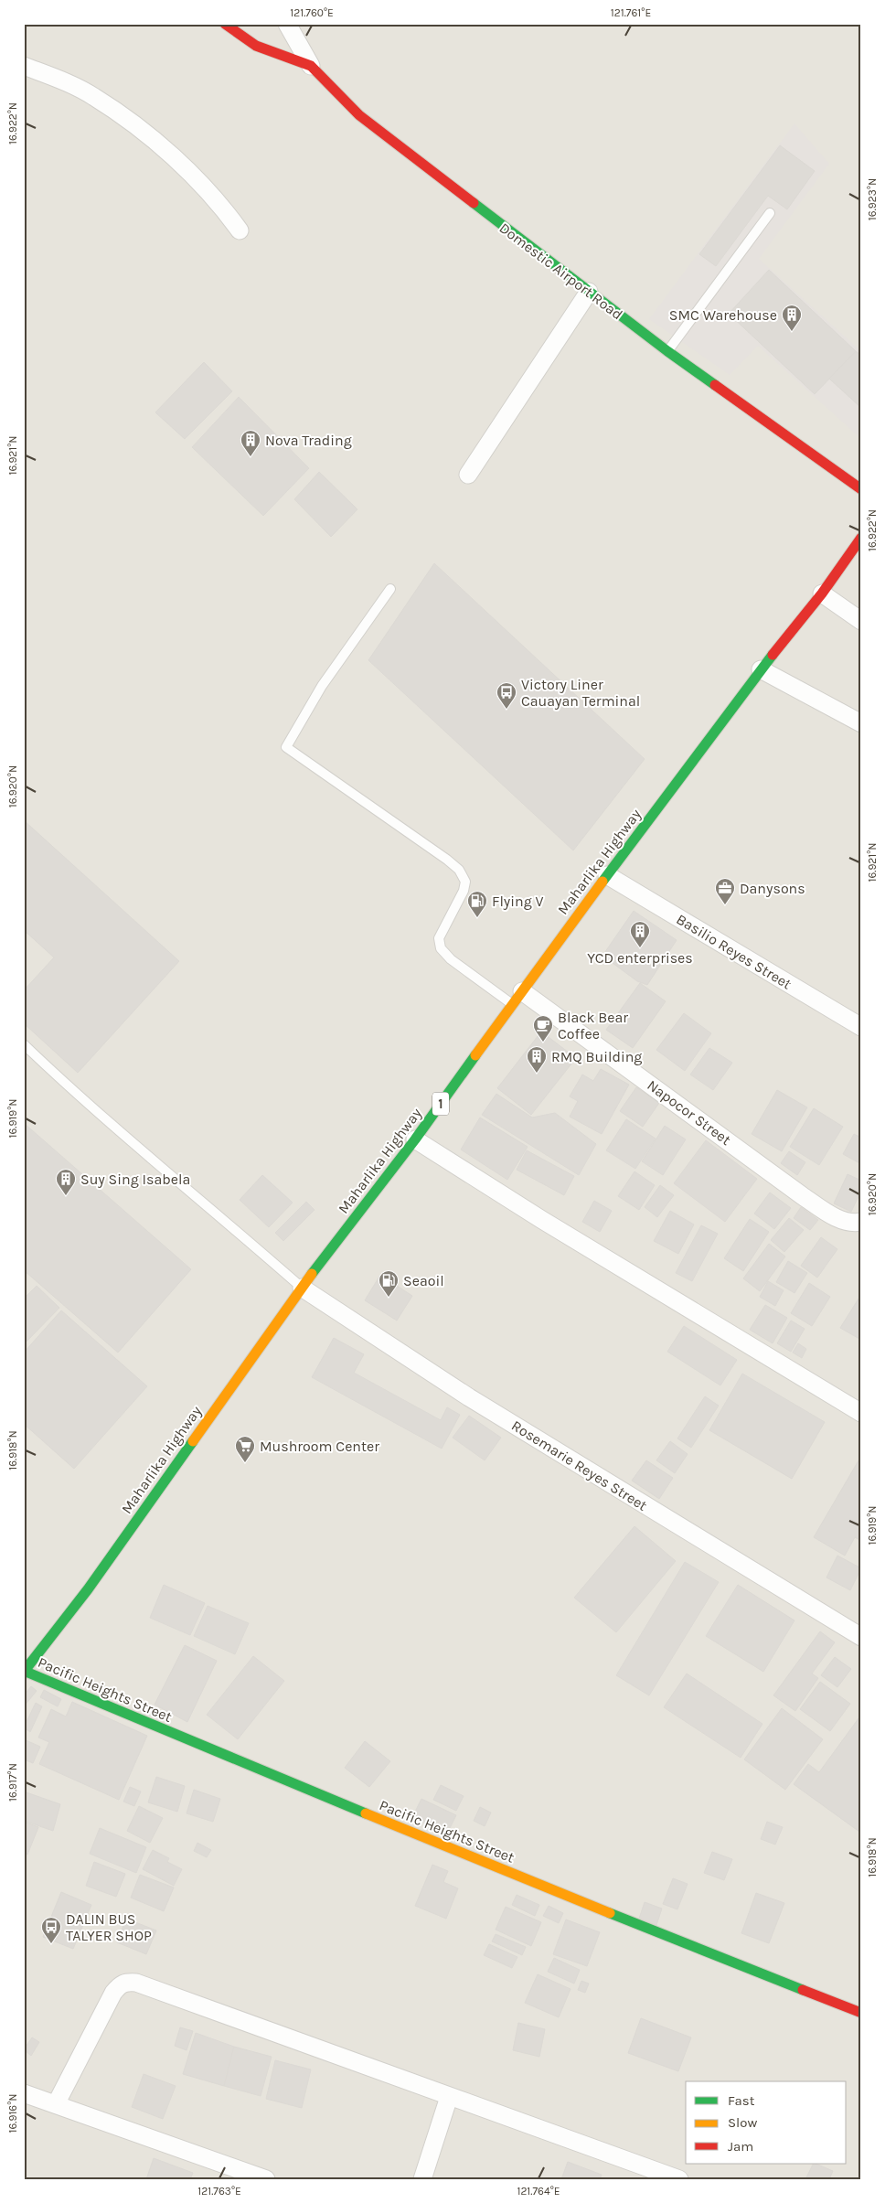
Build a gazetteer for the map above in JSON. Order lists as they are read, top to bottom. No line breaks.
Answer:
{"streets":{"main road":["Domestic Airport Road","Maharlika Highway","1","Pacific Heights Street"],"street":["Basilio Reyes Street","Napocor Street","Rosemarie Reyes Street"]},"crossings":[["Maharlika Highway","Basilio Reyes Street"],["Maharlika Highway","Napocor Street"],["Maharlika Highway","Rosemarie Reyes Street"],["Maharlika Highway","Pacific Heights Street"]],"places":{"building":["SMC Warehouse","Nova Trading","YCD enterprises","RMQ Building","Suy Sing Isabela"],"bus stop":["Victory Liner Cauayan Terminal","DALIN BUS TALYER SHOP"],"office":["Danysons"],"fuel station":["Flying V","Seaoil"],"cafe":["Black Bear Coffee"],"supermarket":["Mushroom Center"]},"legend":["Fast","Slow","Jam"],"coordinates":["121.760°E","121.761°E","16.922°N","16.923°N","16.921°N","16.920°N","16.919°N","16.918°N","16.917°N","16.916°N","121.763°E","121.764°E"]}
